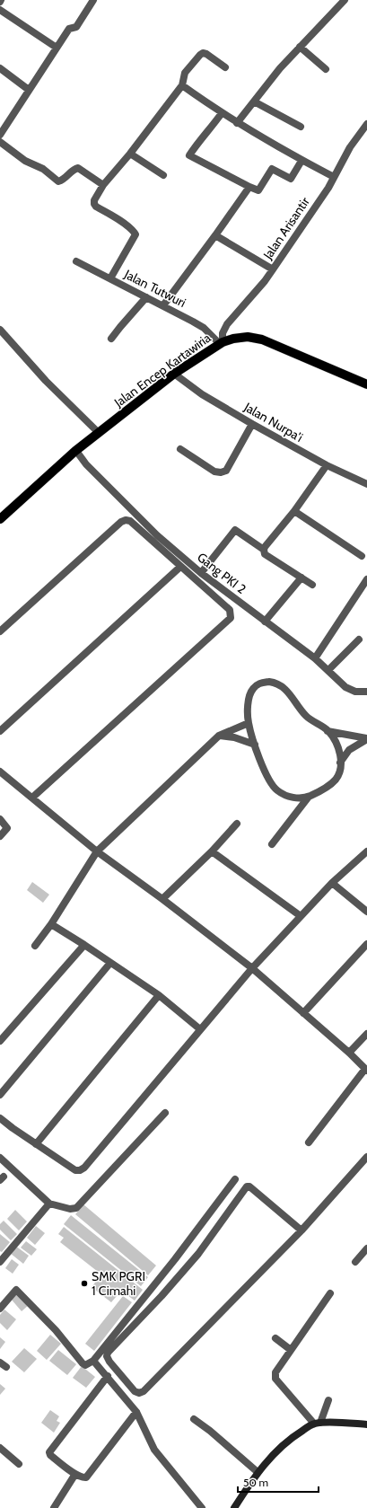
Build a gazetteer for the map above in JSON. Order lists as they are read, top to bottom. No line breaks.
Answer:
{"streets":{"main road":["Jalan Encep Kartawiria"],"street":["Jalan Arisantir","Jalan Tutwuri","Jalan Nurpa'i","Gang PKI 2"]},"crossings":[["Jalan Arisantir","Jalan Tutwuri"],["Jalan Arisantir","Jalan Encep Kartawiria"],["Jalan Tutwuri","Jalan Encep Kartawiria"],["Jalan Encep Kartawiria","Jalan Nurpa'i"],["Jalan Encep Kartawiria","Gang PKI 2"]],"places":["SMK PGRI 1 Cimahi"],"scale_bar":"50 m"}
